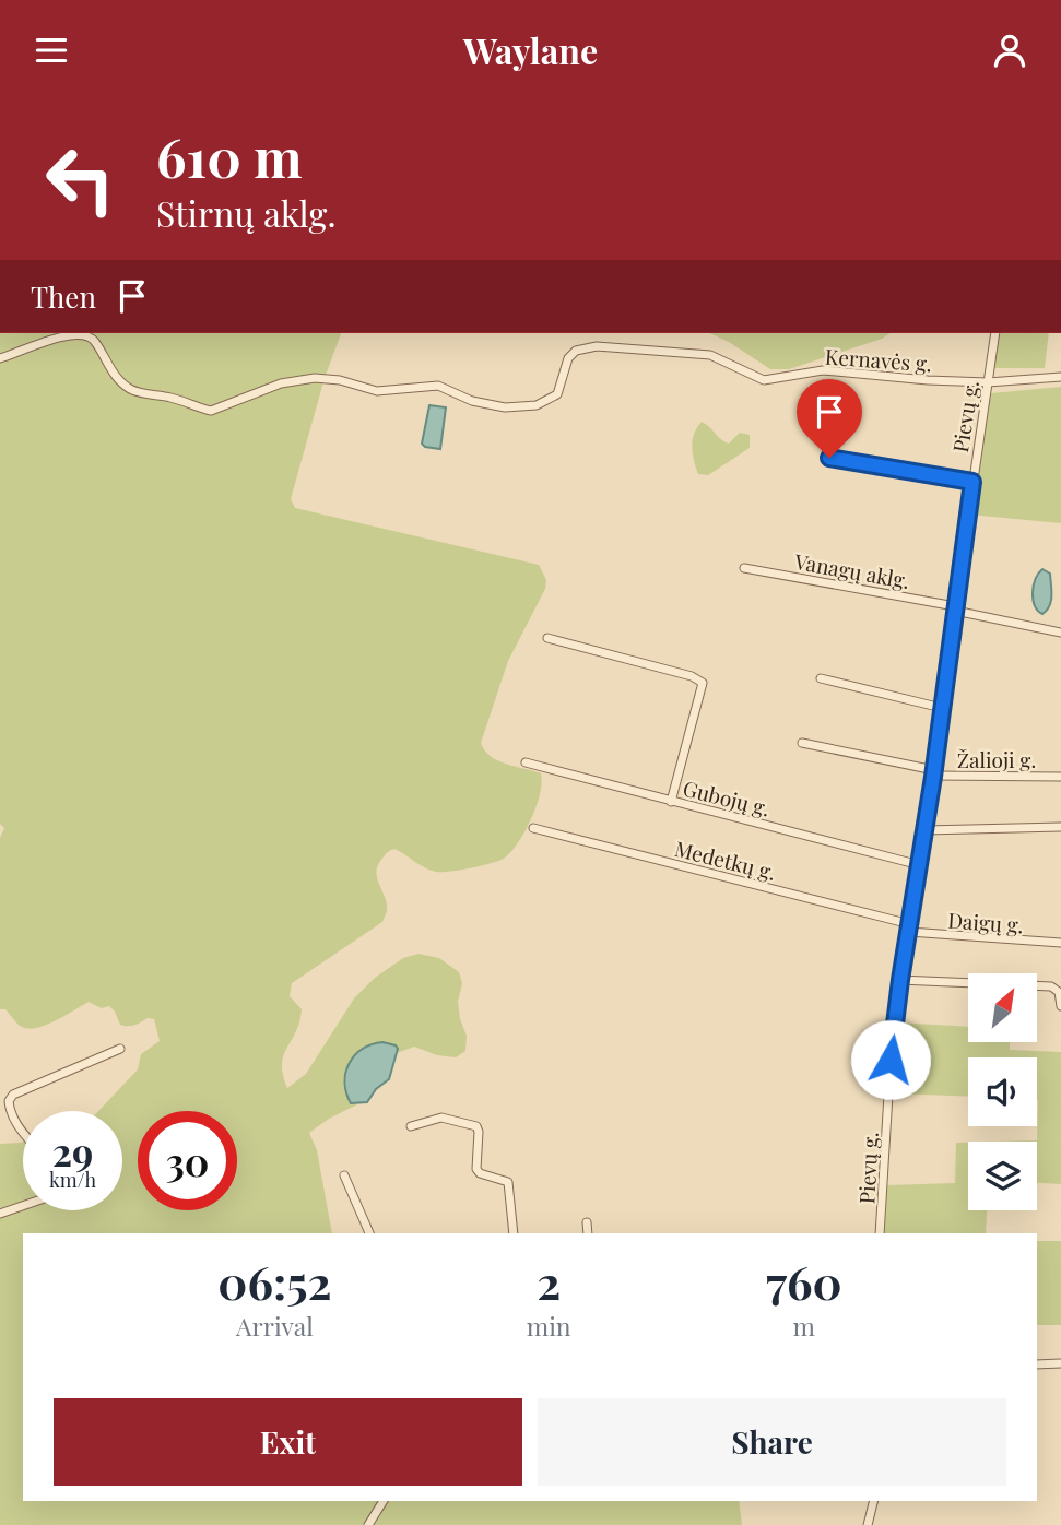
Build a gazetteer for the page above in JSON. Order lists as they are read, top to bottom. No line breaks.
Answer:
{"streets":{"street":["Kernavės g.","Pievų g.","Vanagų aklg.","Žalioji g.","Gubojų g.","Medetkų g.","Daigų g."]},"crossings":[["Kernavės g.","Pievų g."],["Pievų g.","Vanagų aklg."],["Pievų g.","Žalioji g."],["Pievų g.","Gubojų g."],["Pievų g.","Medetkų g."],["Pievų g.","Daigų g."],["Medetkų g.","Daigų g."]],"north":"top right","page":{"header":"Waylane","turn":["610 m","Stirnų aklg."],"then":"Then","speed":"29 km/h","limit":"30","eta":["06:52","Arrival","2","min","760","m"],"buttons":["Exit","Share"]}}
